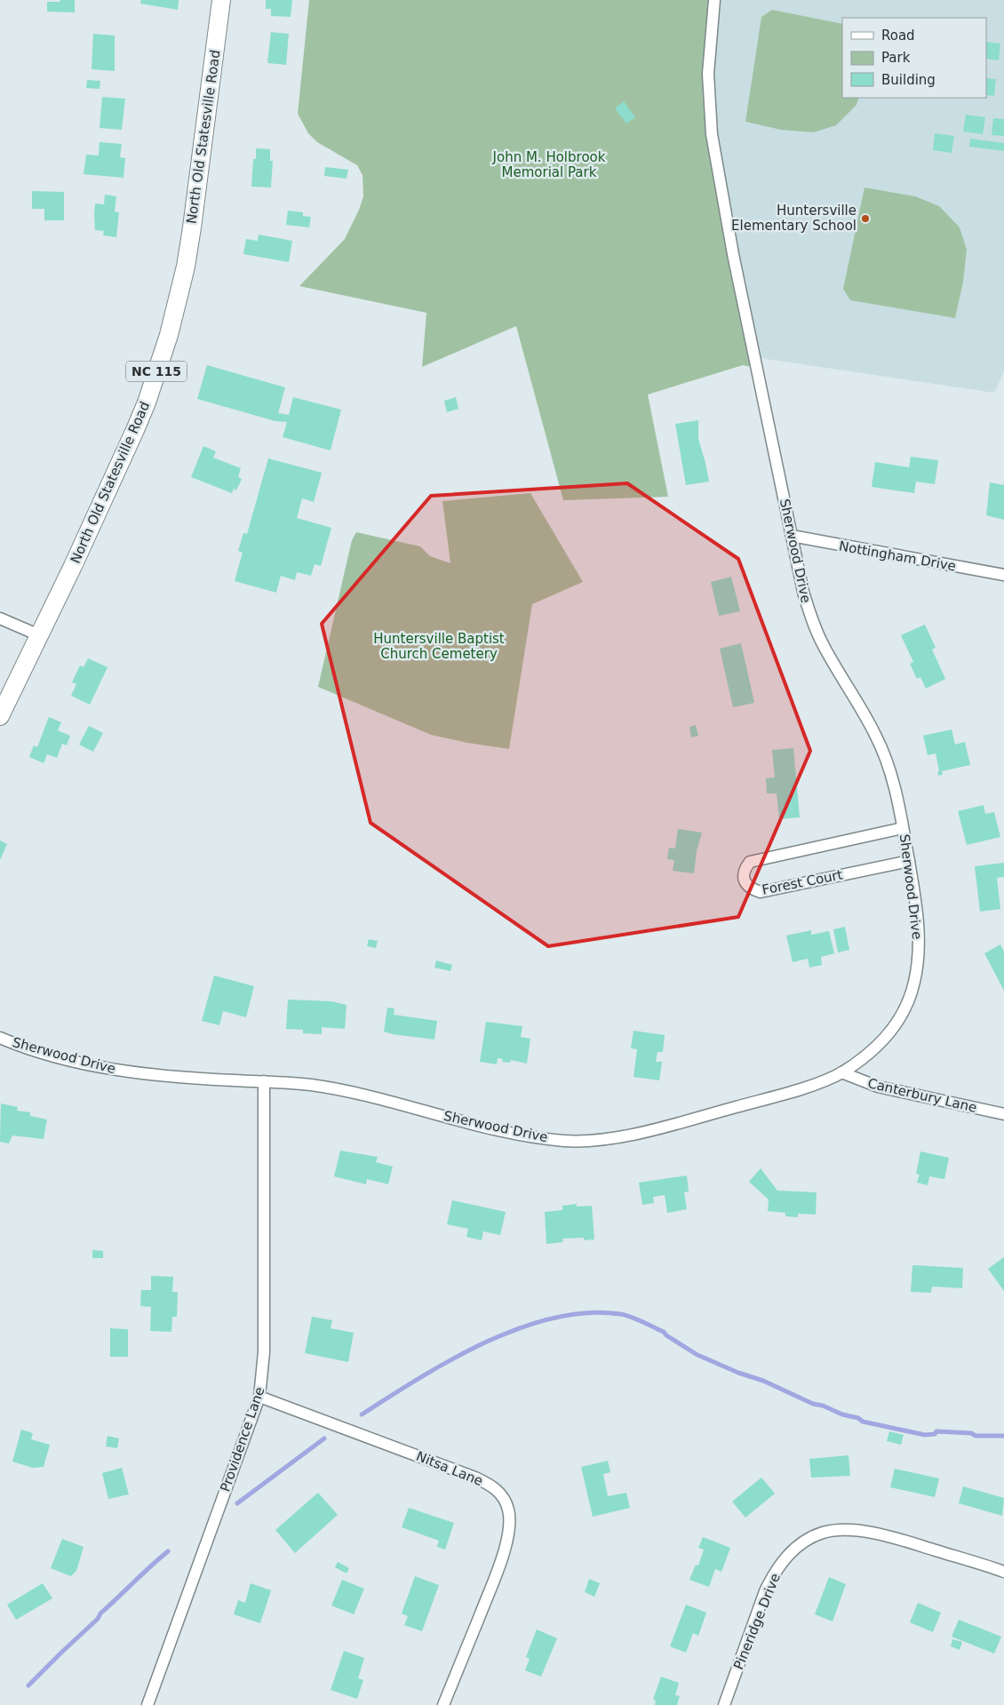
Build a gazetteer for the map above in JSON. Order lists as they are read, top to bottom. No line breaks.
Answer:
{"streets":{"main road":["North Old Statesville Road","NC 115"],"street":["Sherwood Drive","Nottingham Drive","Forest Court","Canterbury Lane","Providence Lane","Nitsa Lane","Pineridge Drive"]},"crossings":[["Sherwood Drive","Nottingham Drive"],["Sherwood Drive","Forest Court"],["Sherwood Drive","Canterbury Lane"],["Sherwood Drive","Providence Lane"],["Providence Lane","Nitsa Lane"]],"parks":["John M. Holbrook Memorial Park","Huntersville Baptist Church Cemetery"],"places":["Huntersville Elementary School"],"legend":["Road","Park","Building"]}
